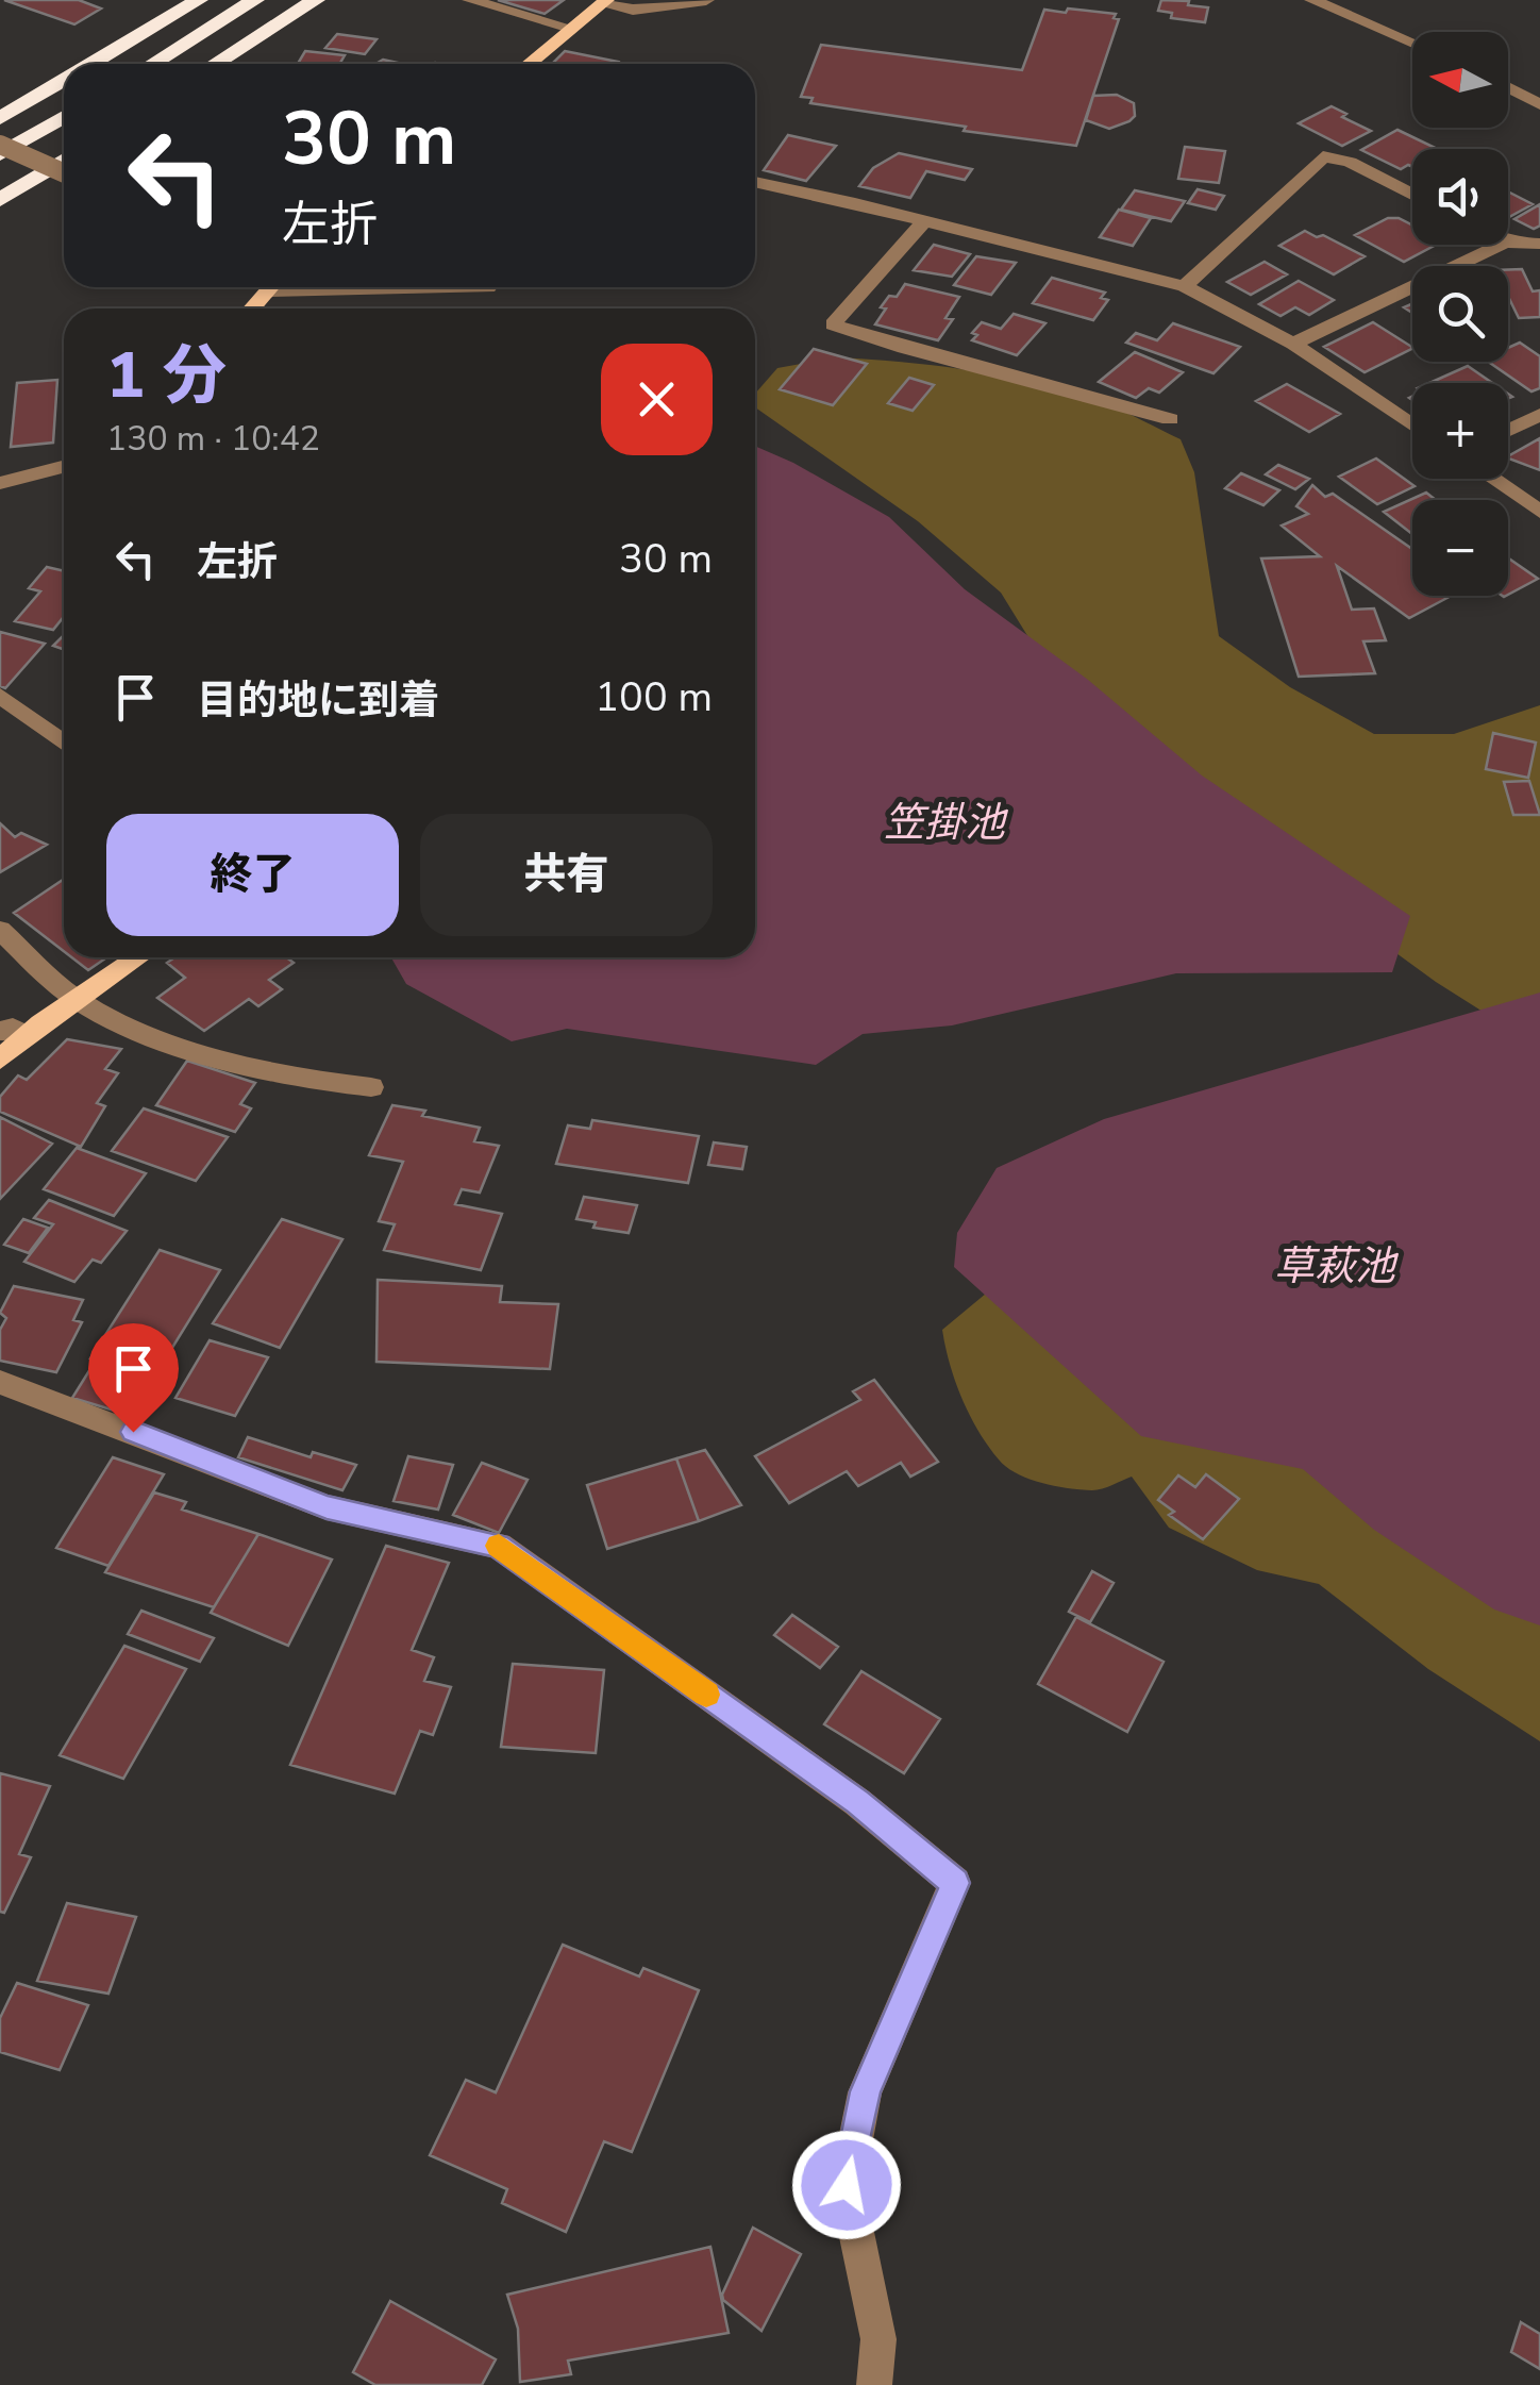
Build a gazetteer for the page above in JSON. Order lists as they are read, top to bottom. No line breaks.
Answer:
{"water":["笠掛池","草萩池"],"north":"left","page":{"map_buttons":["+","−"],"turn":["30 m","左折"],"heading":["1 分","130 m · 10:42"],"list":[{"name":"左折","value":"30 m"},{"name":"目的地に到着","value":"100 m"}],"buttons":["終了","共有"]}}
